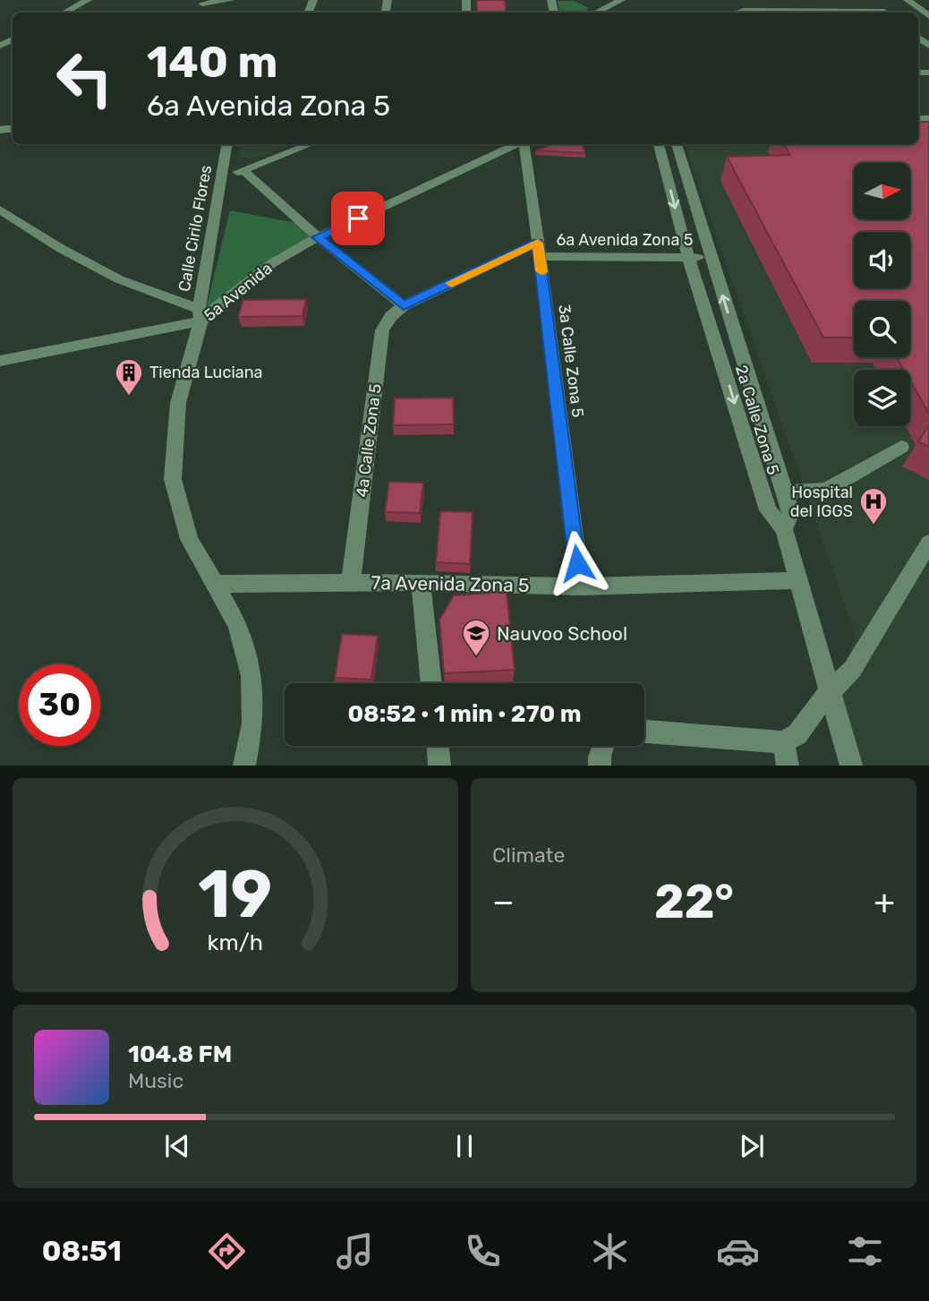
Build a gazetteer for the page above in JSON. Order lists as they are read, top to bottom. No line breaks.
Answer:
{"streets":{"street":["Calle Cirilo Flores","6a Avenida Zona 5","5a Avenida","3a Calle Zona 5","2a Calle Zona 5","4a Calle Zona 5","7a Avenida Zona 5"]},"crossings":[["Calle Cirilo Flores","5a Avenida"],["6a Avenida Zona 5","3a Calle Zona 5"],["6a Avenida Zona 5","2a Calle Zona 5"],["6a Avenida Zona 5","4a Calle Zona 5"],["5a Avenida","7a Avenida Zona 5"],["3a Calle Zona 5","7a Avenida Zona 5"],["4a Calle Zona 5","7a Avenida Zona 5"]],"places":{"building":["Tienda Luciana"],"hospital":["Hospital del IGGS"],"school or university":["Nauvoo School"]},"north":"right","page":{"turn":["140 m","6a Avenida Zona 5"],"limit":"30","trip":"08:52 · 1 min · 270 m","tile":"Climate","heat":["−","22°","+"],"song":["104.8 FM","Music"],"tabs":"08:51","gauge":["19","km/h"]}}
